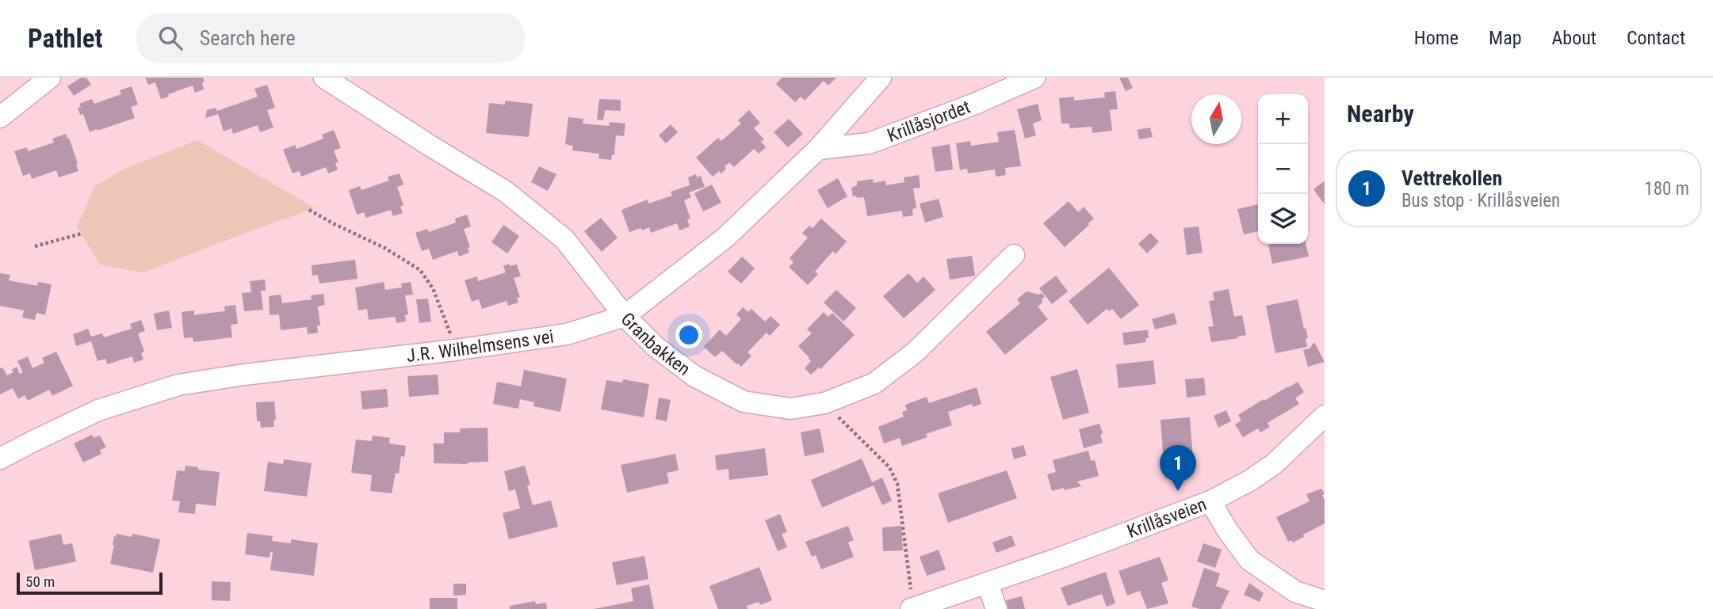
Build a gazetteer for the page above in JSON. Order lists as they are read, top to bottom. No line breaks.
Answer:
{"streets":{"street":["Krillåsjordet","Granbakken","J.R. Wilhelmsens vei","Krillåsveien"]},"crossings":[["Krillåsjordet","J.R. Wilhelmsens vei"],["Granbakken","J.R. Wilhelmsens vei"]],"scale_bar":"50 m","north":"top","page":{"header":"Pathlet","search":"Search here","nav":["Home","Map","About","Contact"],"heading":"Nearby","map_buttons":["+","−"],"list":[{"mark":"1","name":"Vettrekollen","note":"Bus stop · Krillåsveien","value":"180 m"}],"pins":"1","scale":"50 m"}}
